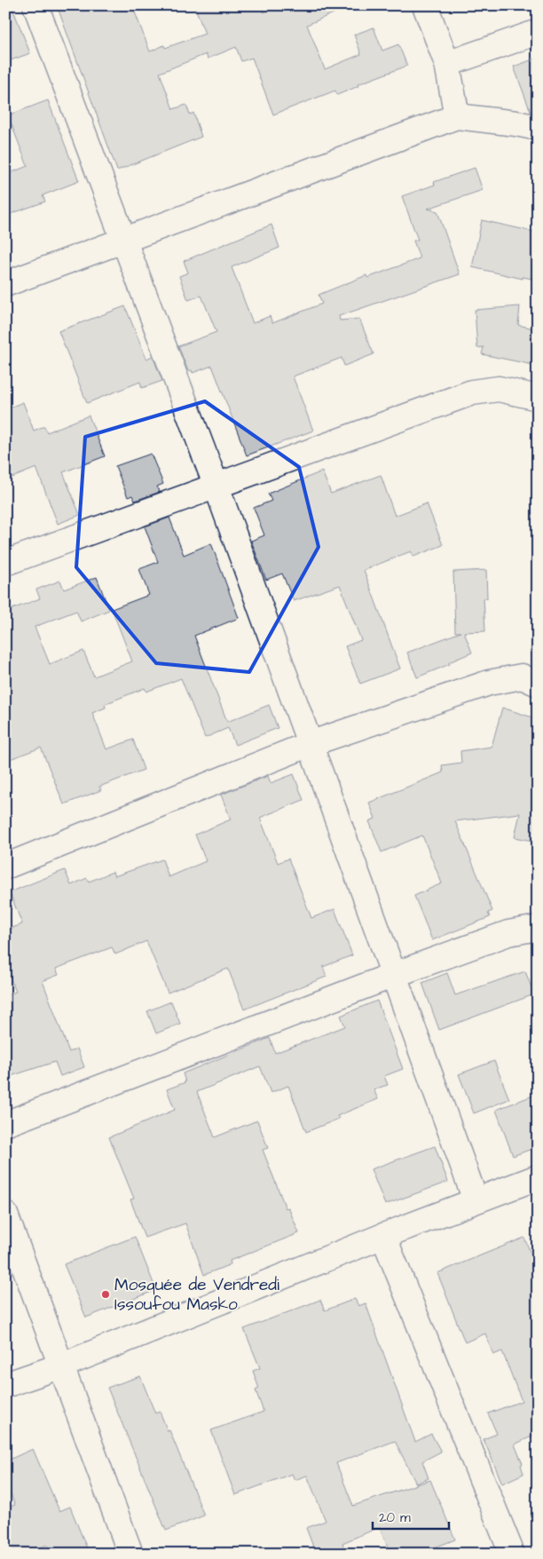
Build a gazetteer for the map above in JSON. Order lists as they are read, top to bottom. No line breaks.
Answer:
{"places":["Mosquée de Vendredi Issoufou Masko"],"scale_bar":"20 m"}
